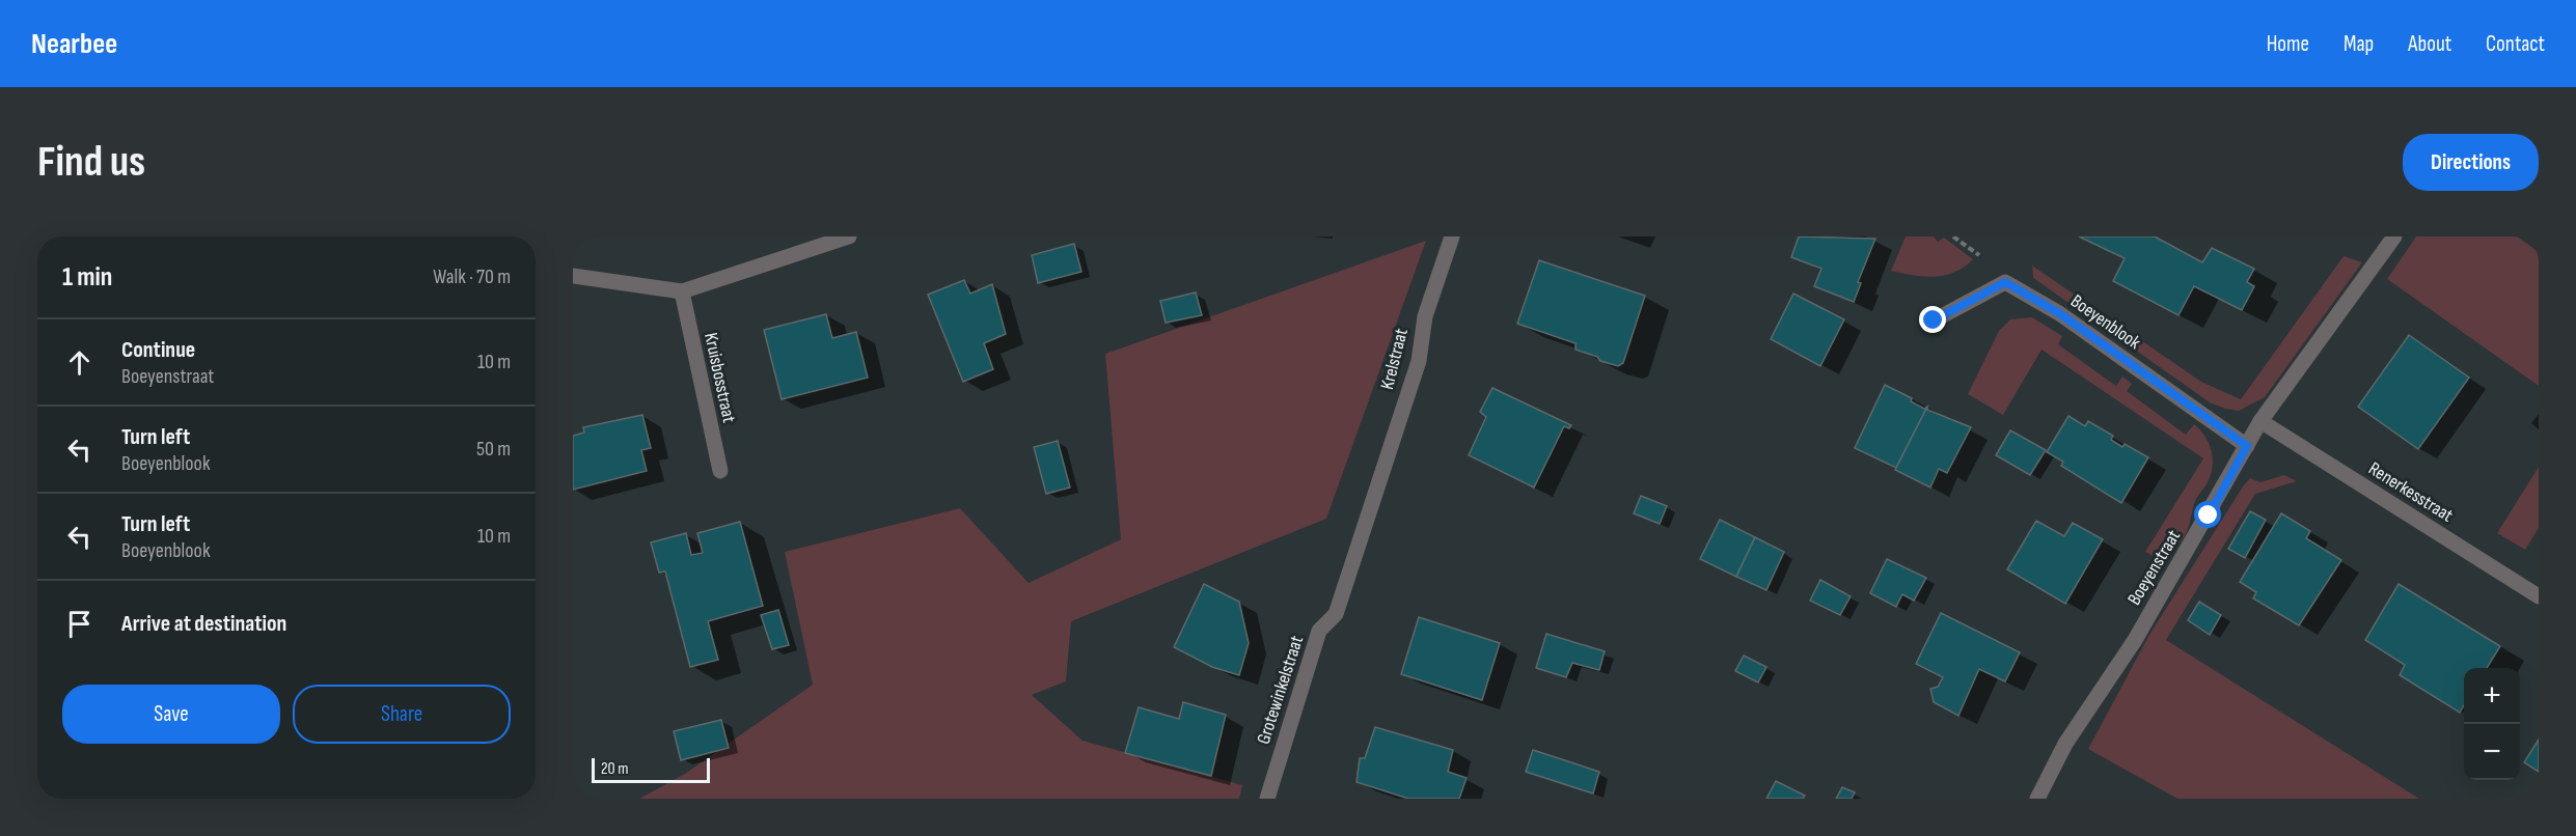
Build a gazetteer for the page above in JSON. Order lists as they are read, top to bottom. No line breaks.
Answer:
{"streets":{"street":["Boeyenblook","Krelstraat","Kruisbosstraat","Renerkesstraat","Boeyenstraat","Grotewinkelstraat"]},"crossings":[["Boeyenblook","Boeyenstraat"],["Krelstraat","Grotewinkelstraat"],["Renerkesstraat","Boeyenstraat"]],"scale_bar":"20 m","page":{"header":"Nearbee","nav":["Home","Map","About","Contact"],"buttons":["Directions",["Save","Share"]],"title":"Find us","heading":["1 min","Walk · 70 m"],"list":[["Continue","Boeyenstraat","10 m"],["Turn left","Boeyenblook","50 m"],["Turn left","Boeyenblook","10 m"],"Arrive at destination"],"map_buttons":["+","−"],"scale":"20 m"}}
